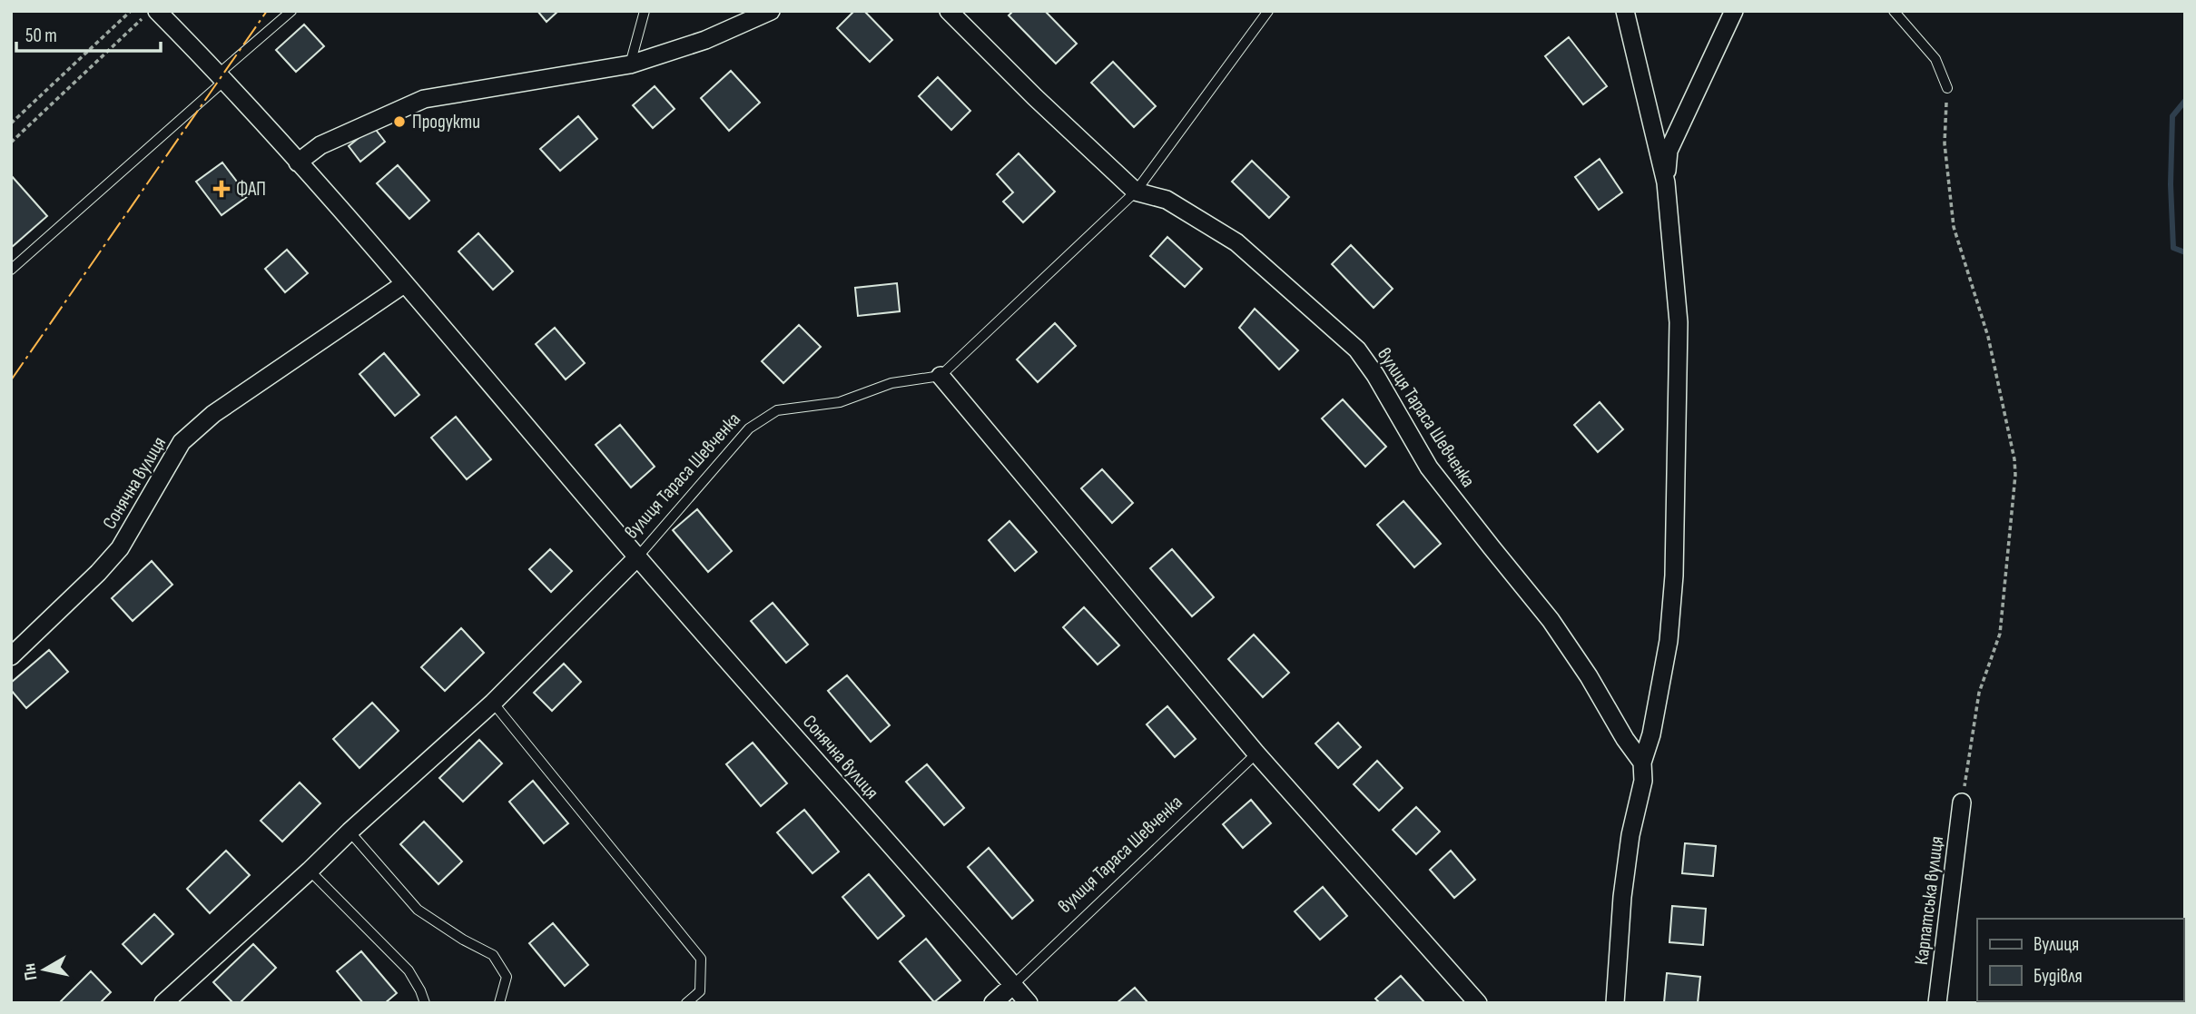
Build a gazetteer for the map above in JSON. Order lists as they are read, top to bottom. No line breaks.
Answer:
{"streets":{"street":["вулиця Тараса Шевченка","Сонячна вулиця","Карпатська вулиця"]},"crossings":[["вулиця Тараса Шевченка","Сонячна вулиця"]],"places":{"other":["Продукти"],"health":["ФАП"]},"legend":["Вулиця","Будівля"],"scale_bar":"50 m","north":"left"}
